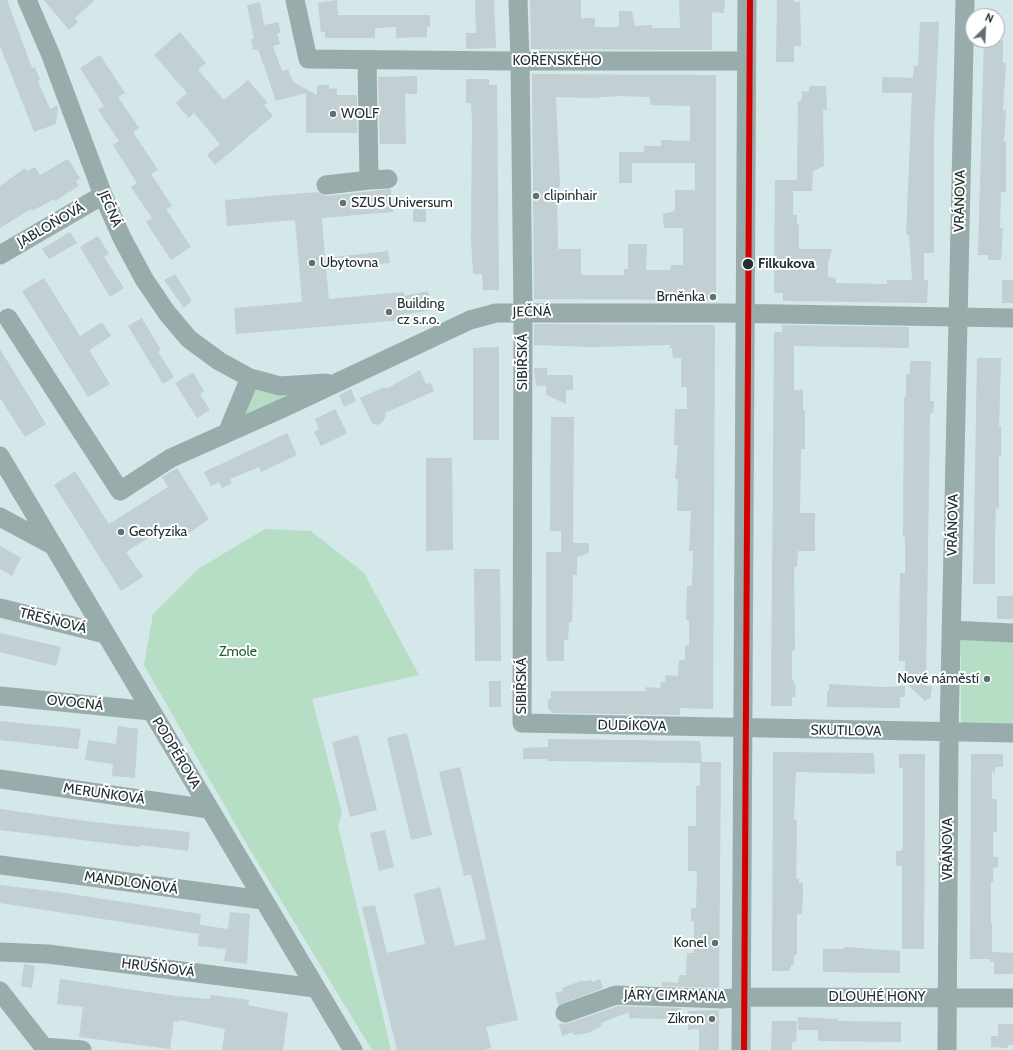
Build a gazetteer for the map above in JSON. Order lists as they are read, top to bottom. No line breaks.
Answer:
{"streets":{"street":["KOŘENSKÉHO","VRÁNOVA","JEČNÁ","JABLOŇOVÁ","SIBIŘSKÁ","TŘEŠŇOVÁ","OVOCNÁ","DUDÍKOVA","SKUTILOVA","PODPĚROVA","MERUŇKOVÁ","MANDLOŇOVÁ","HRUŠŇOVÁ","JÁRY CIMRMANA","DLOUHÉ HONY"]},"crossings":[["KOŘENSKÉHO","SIBIŘSKÁ"],["VRÁNOVA","SKUTILOVA"],["VRÁNOVA","DLOUHÉ HONY"],["JEČNÁ","JABLOŇOVÁ"],["JEČNÁ","SIBIŘSKÁ"],["SIBIŘSKÁ","DUDÍKOVA"],["TŘEŠŇOVÁ","PODPĚROVA"],["OVOCNÁ","PODPĚROVA"],["DUDÍKOVA","SKUTILOVA"],["PODPĚROVA","MERUŇKOVÁ"],["PODPĚROVA","MANDLOŇOVÁ"],["PODPĚROVA","HRUŠŇOVÁ"],["JÁRY CIMRMANA","DLOUHÉ HONY"]],"parks":["Zmole"],"places":["WOLF","clipinhair","SZUS Universum","Ubytovna","Filkukova","Brněnka","Building cz s.r.o.","Geofyzika","Nové náměstí","Konel","Zikron"],"north":"top right"}
